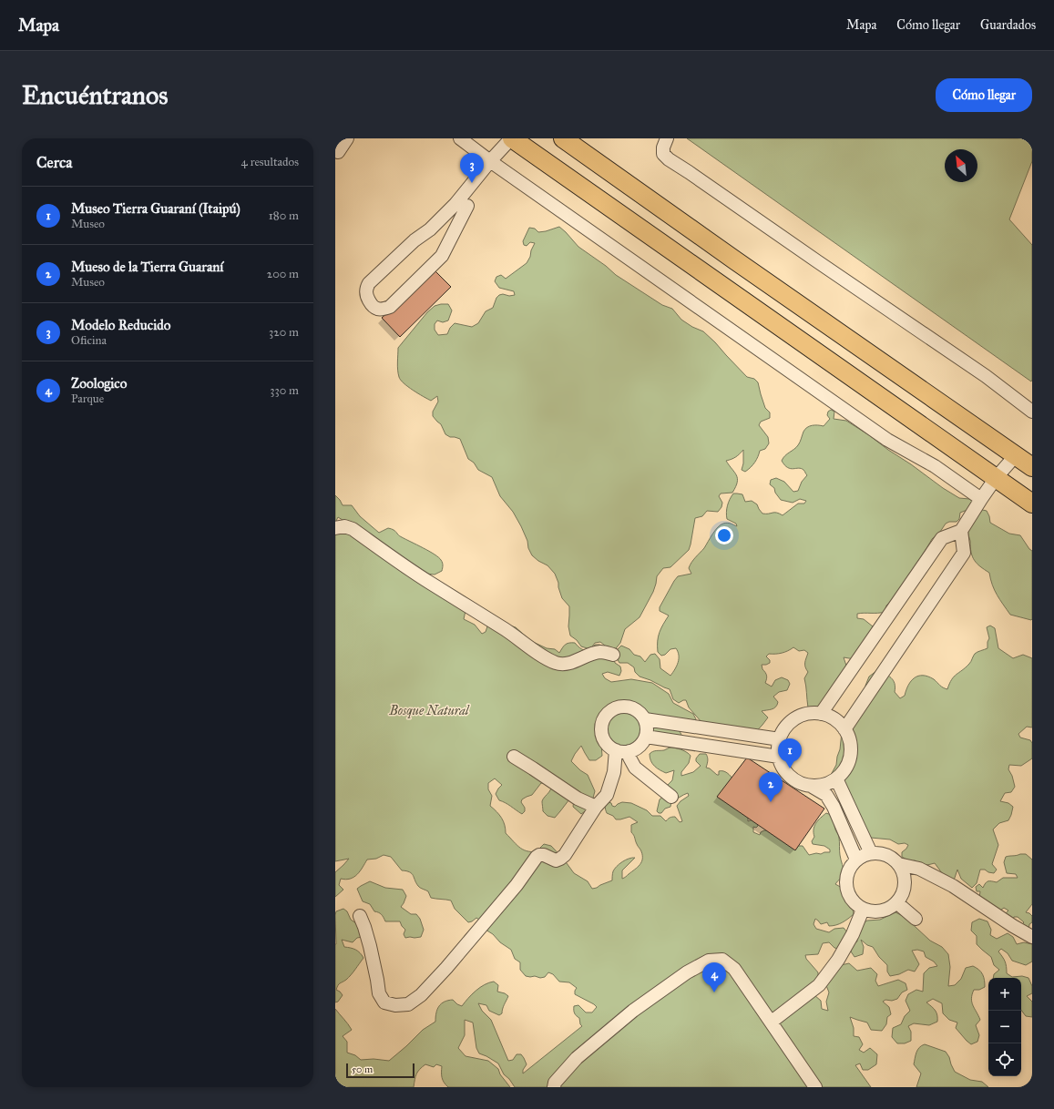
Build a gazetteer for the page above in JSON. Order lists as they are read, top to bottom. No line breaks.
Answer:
{"parks":["Bosque Natural"],"scale_bar":"50 m","north":"top left","page":{"header":"Mapa","nav":["Mapa","Cómo llegar","Guardados"],"buttons":"Cómo llegar","title":"Encuéntranos","heading":["Cerca","4 resultados"],"pins":["3","1","2","4"],"list":[{"mark":"1","name":"Museo Tierra Guaraní (Itaipú)","note":"Museo","value":"180 m"},{"mark":"2","name":"Mueso de la Tierra Guaraní","note":"Museo","value":"200 m"},{"mark":"3","name":"Modelo Reducido","note":"Oficina","value":"320 m"},{"mark":"4","name":"Zoologico","note":"Parque","value":"330 m"}],"map_buttons":["+","−"],"scale":"50 m"}}
